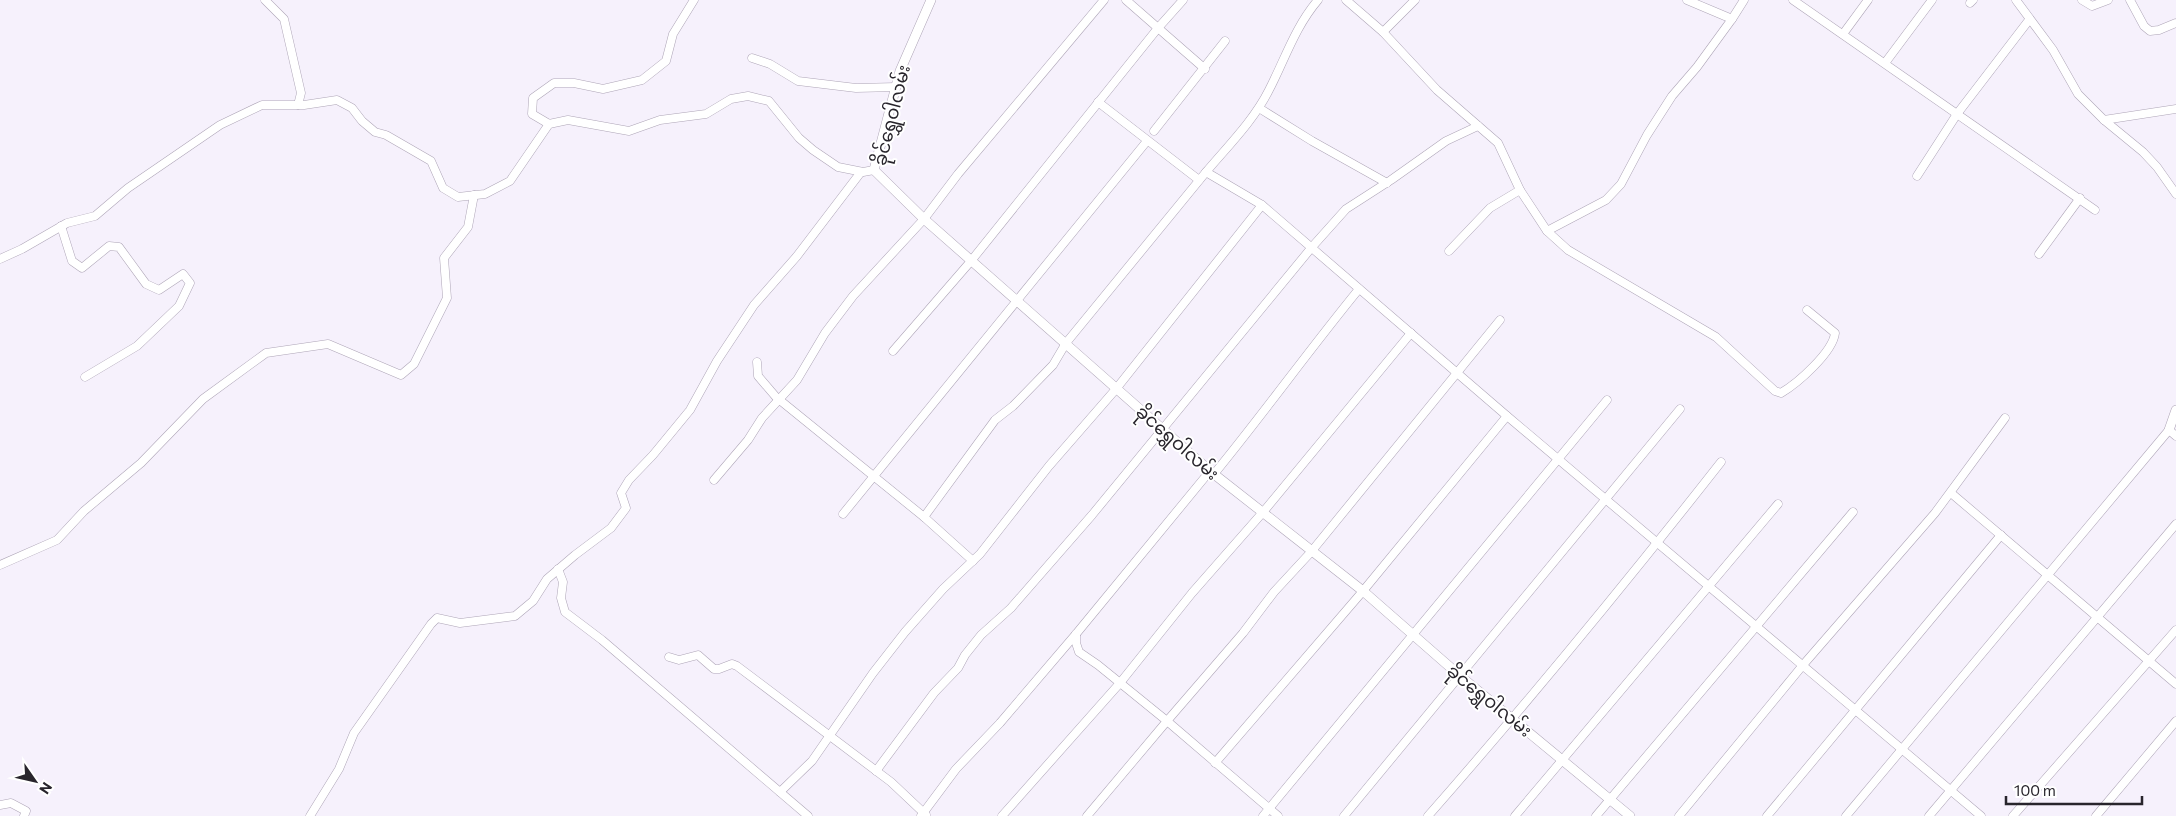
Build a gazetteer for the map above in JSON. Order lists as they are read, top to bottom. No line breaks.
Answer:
{"streets":{"street":["ခိုင်ရွှေဝါလမ်း"]},"scale_bar":"100 m","north":"bottom right"}
